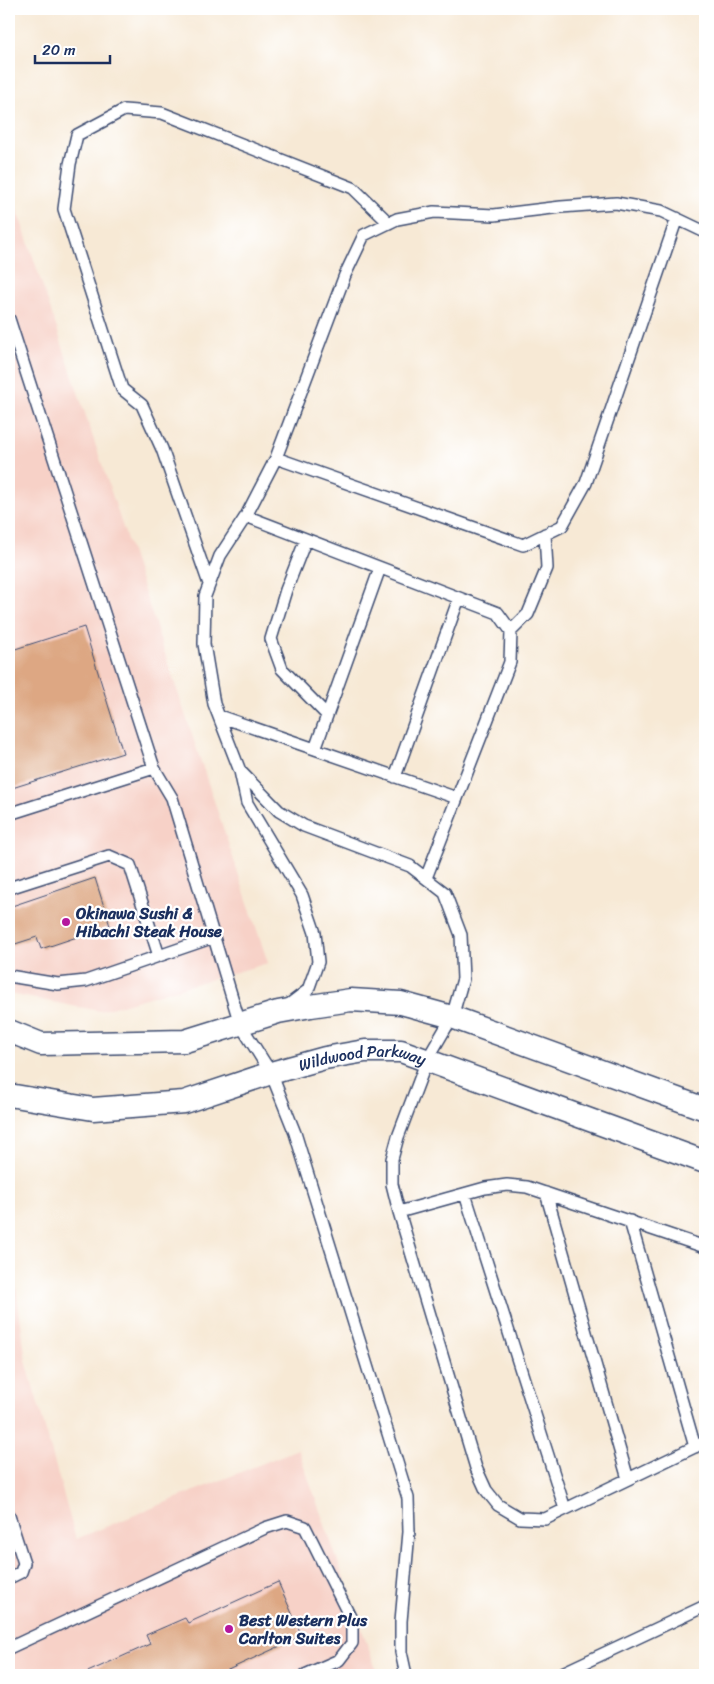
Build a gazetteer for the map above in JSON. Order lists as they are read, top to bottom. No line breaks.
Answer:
{"streets":{"street":["Wildwood Parkway"]},"places":["Okinawa Sushi & Hibachi Steak House","Best Western Plus Carlton Suites"],"scale_bar":"20 m"}
